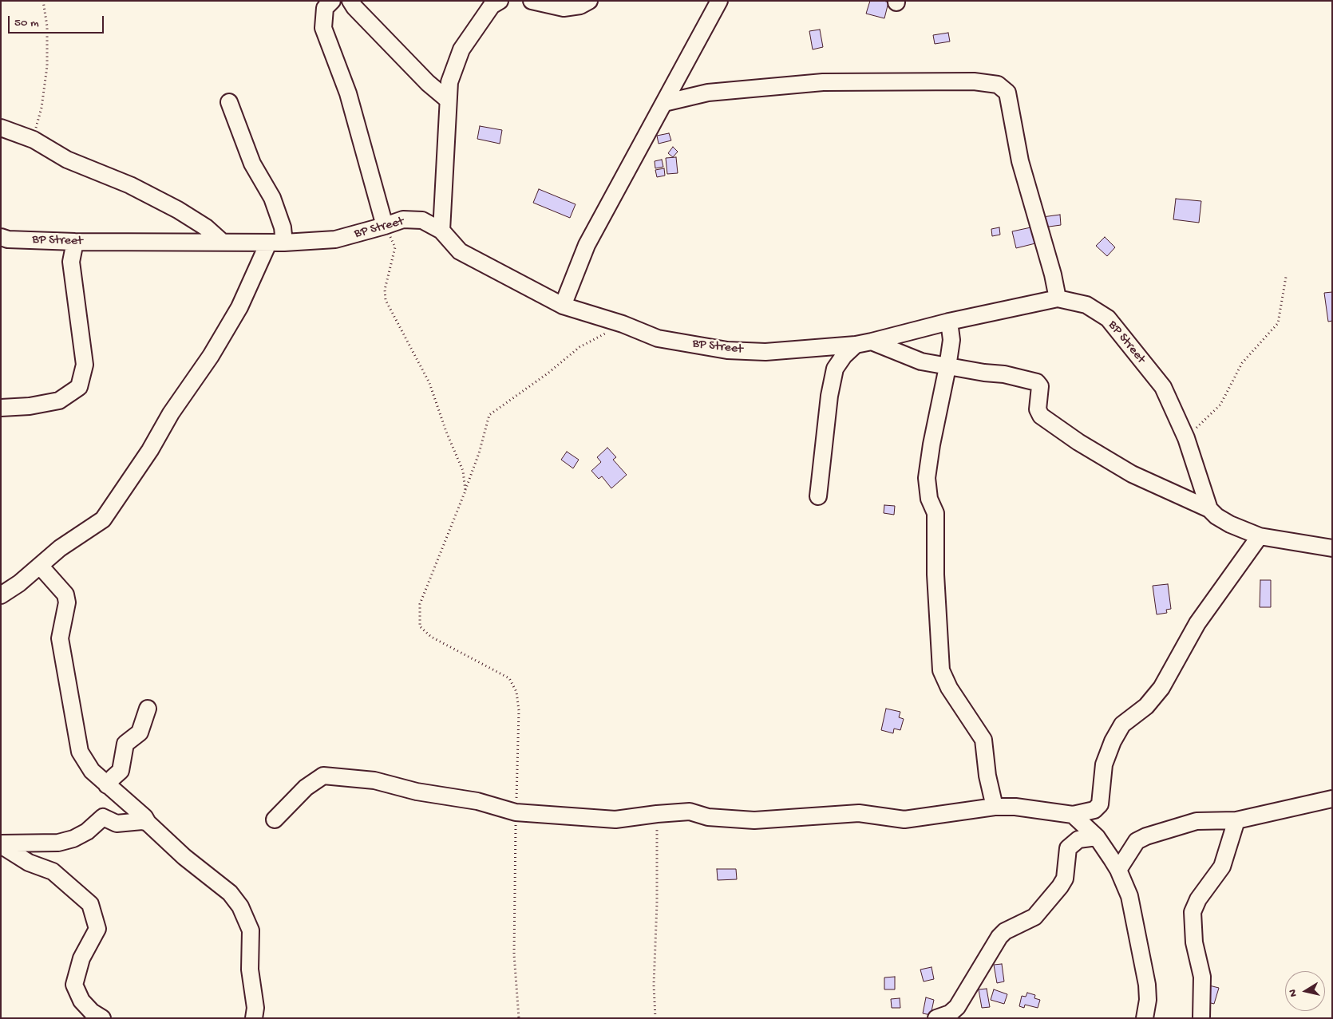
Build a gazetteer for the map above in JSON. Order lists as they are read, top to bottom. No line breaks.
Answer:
{"streets":{"street":["BP Street"]},"scale_bar":"50 m","north":"left"}
